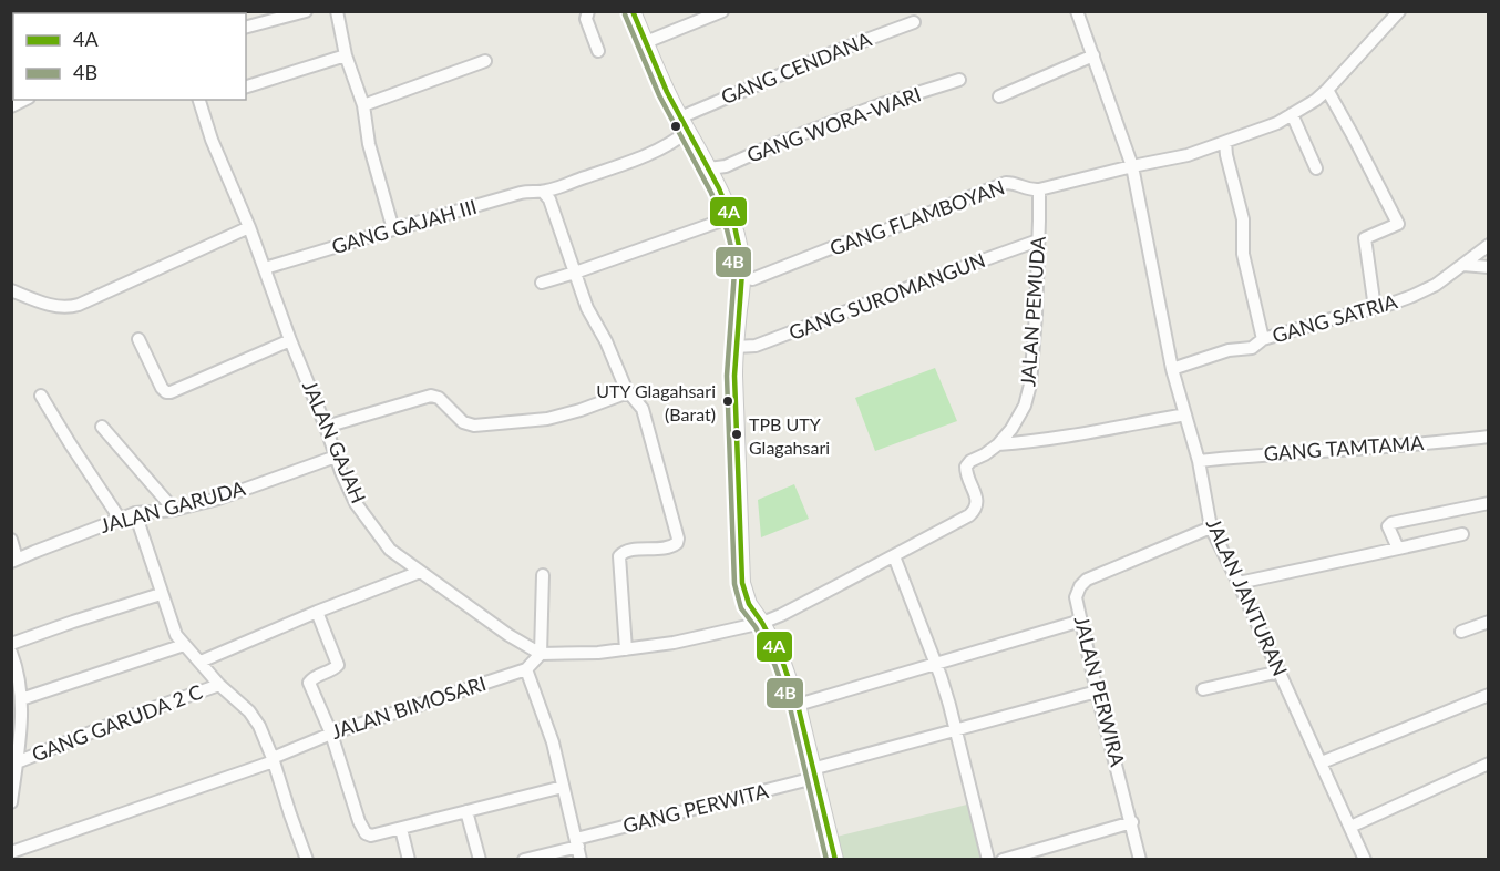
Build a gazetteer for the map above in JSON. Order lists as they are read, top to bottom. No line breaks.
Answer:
{"streets":{"street":["GANG CENDANA","GANG WORA-WARI","GANG FLAMBOYAN","GANG GAJAH III","GANG SUROMANGUN","JALAN PEMUDA","GANG SATRIA","JALAN GAJAH","GANG TAMTAMA","JALAN GARUDA","JALAN JANTURAN","JALAN PERWIRA","JALAN BIMOSARI","GANG GARUDA 2 C","GANG PERWITA"]},"crossings":[["GANG FLAMBOYAN","JALAN PEMUDA"],["GANG FLAMBOYAN","JALAN JANTURAN"],["GANG GAJAH III","JALAN GAJAH"],["GANG SUROMANGUN","JALAN PEMUDA"],["GANG SATRIA","JALAN JANTURAN"],["JALAN GAJAH","JALAN GARUDA"],["JALAN GAJAH","JALAN BIMOSARI"],["GANG TAMTAMA","JALAN JANTURAN"],["JALAN JANTURAN","JALAN PERWIRA"],["JALAN PERWIRA","GANG PERWITA"]],"places":["UTY Glagahsari (Barat)","TPB UTY Glagahsari"],"lines":["transit line 4A","transit line 4B"],"legend":["4A","4B"]}
